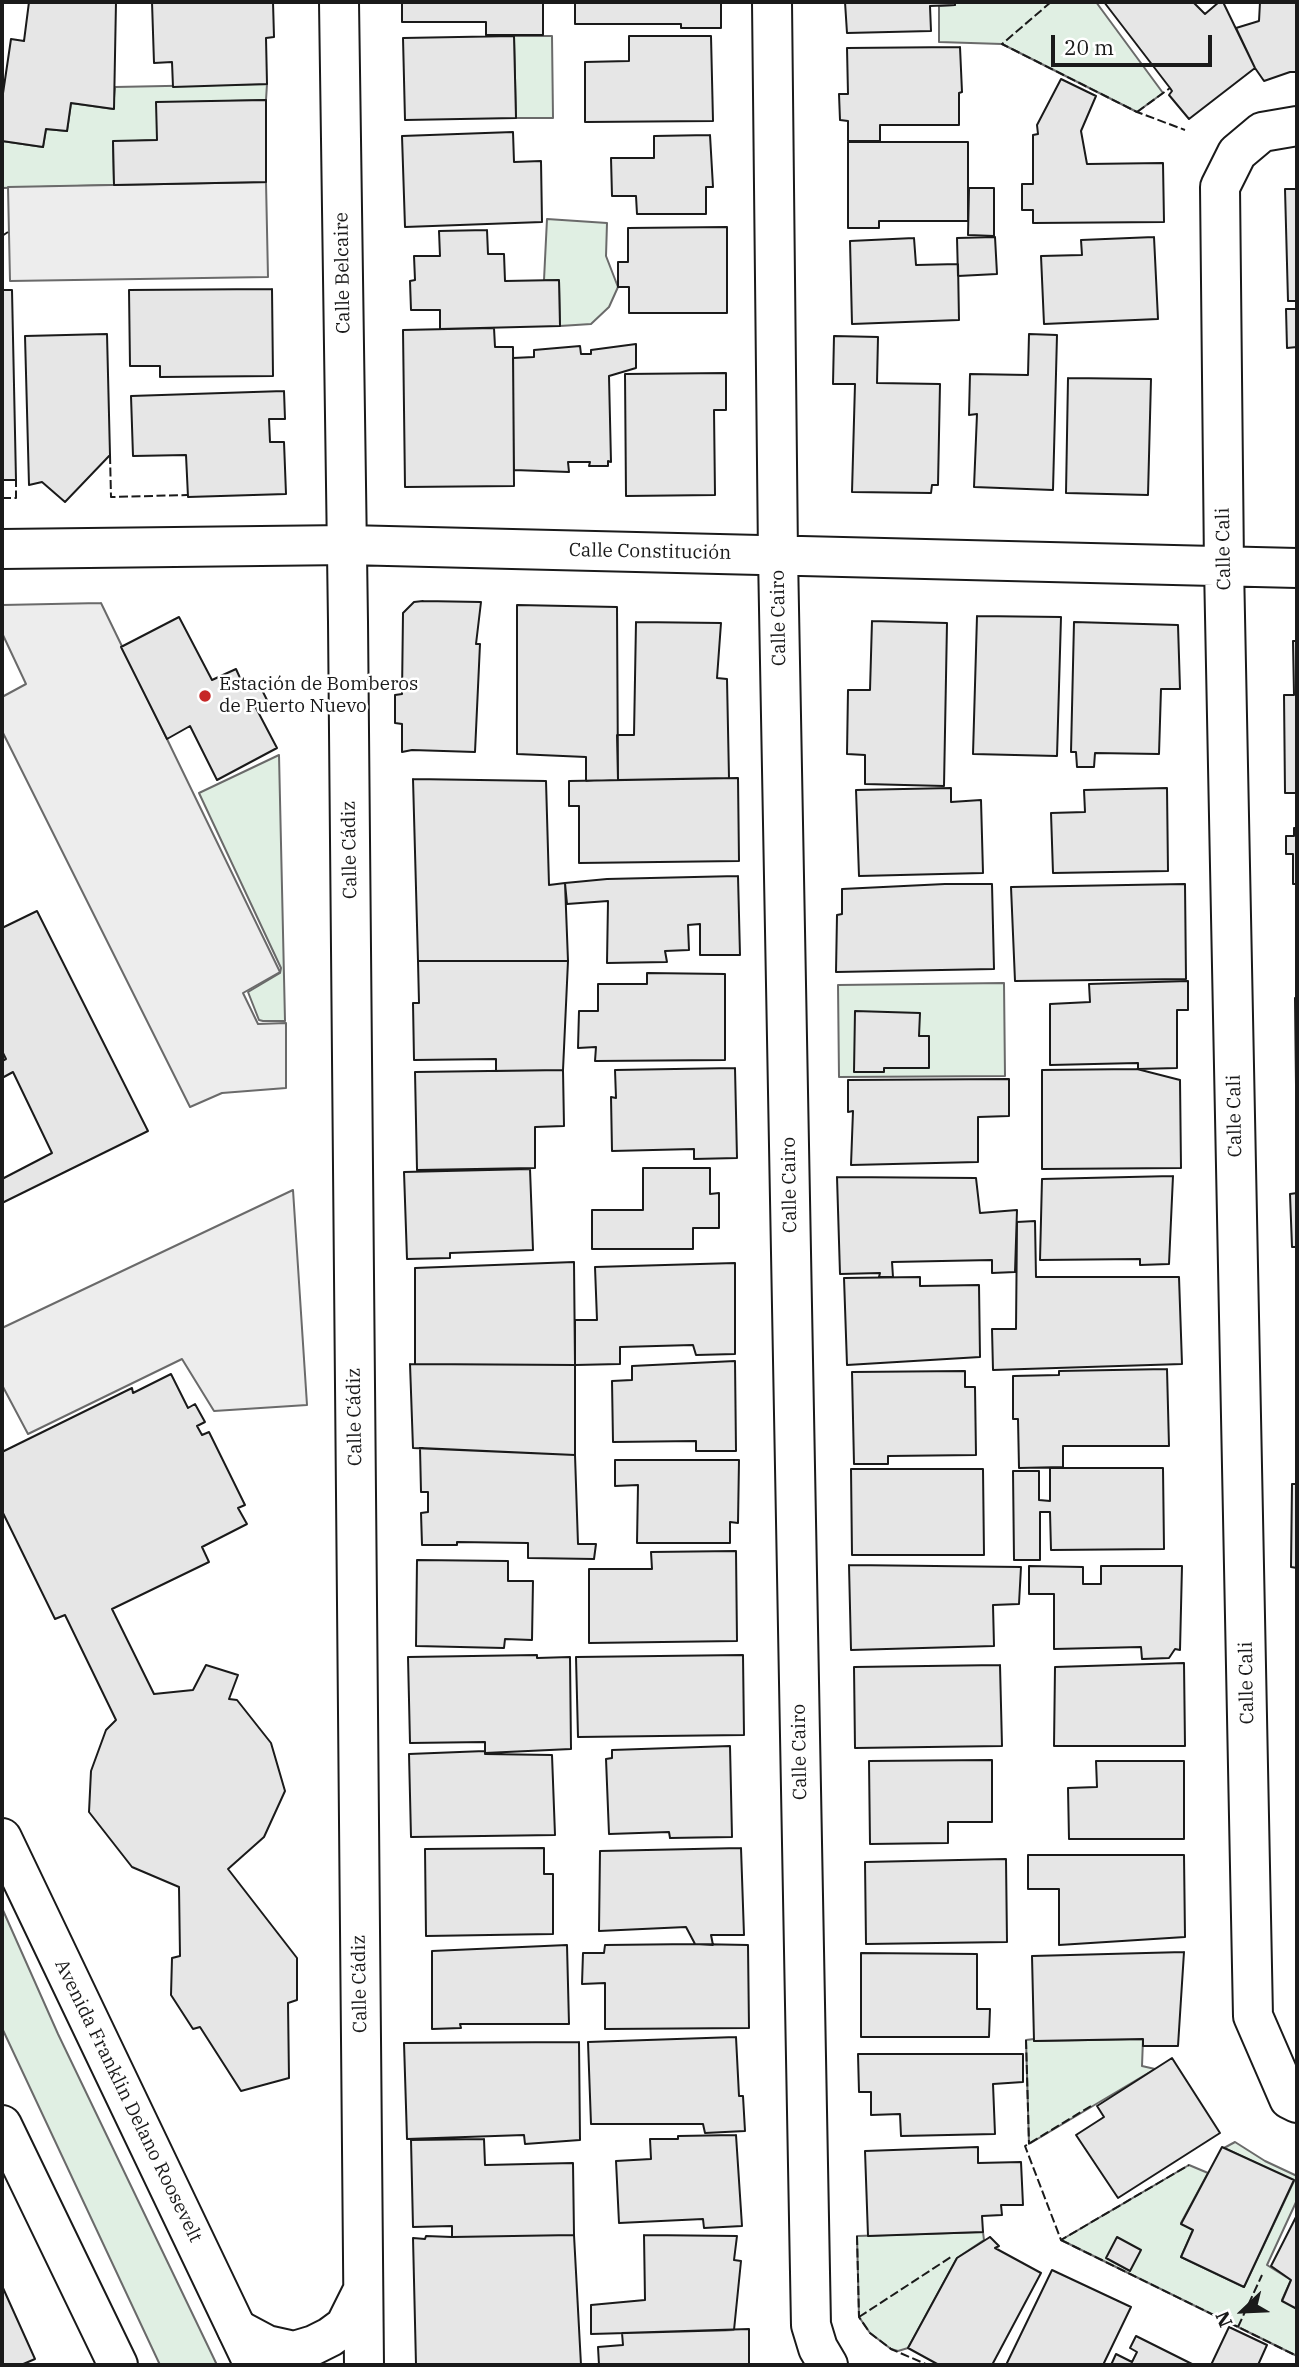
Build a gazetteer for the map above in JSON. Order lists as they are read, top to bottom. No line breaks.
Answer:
{"streets":{"street":["Calle Belcaire","Calle Cali","Calle Constitución","Calle Cairo","Calle Cádiz","Avenida Franklin Delano Roosevelt"]},"crossings":[["Calle Belcaire","Calle Constitución"],["Calle Belcaire","Calle Cádiz"],["Calle Cali","Calle Constitución"],["Calle Constitución","Calle Cairo"],["Calle Constitución","Calle Cádiz"],["Calle Cádiz","Avenida Franklin Delano Roosevelt"]],"places":["Estación de Bomberos de Puerto Nuevo"],"scale_bar":"20 m","north":"bottom left"}
